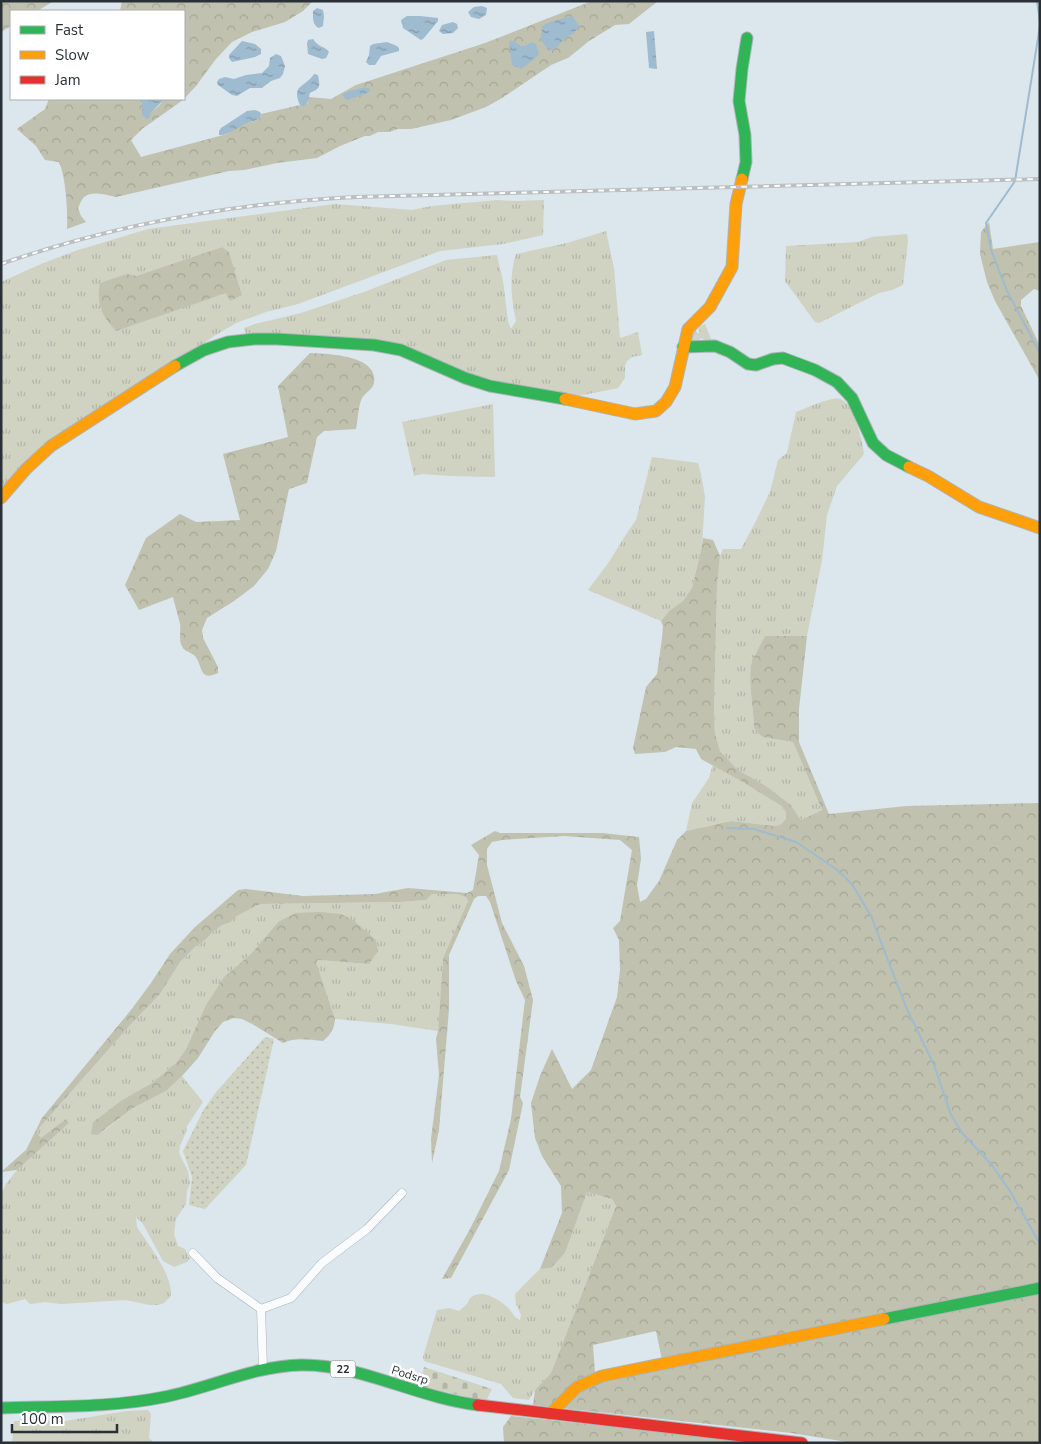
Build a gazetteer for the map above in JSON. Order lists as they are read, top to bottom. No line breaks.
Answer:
{"streets":{"street":["22","Podsrp"]},"crossings":[["22","Podsrp"]],"legend":["Fast","Slow","Jam"],"scale_bar":"100 m"}
